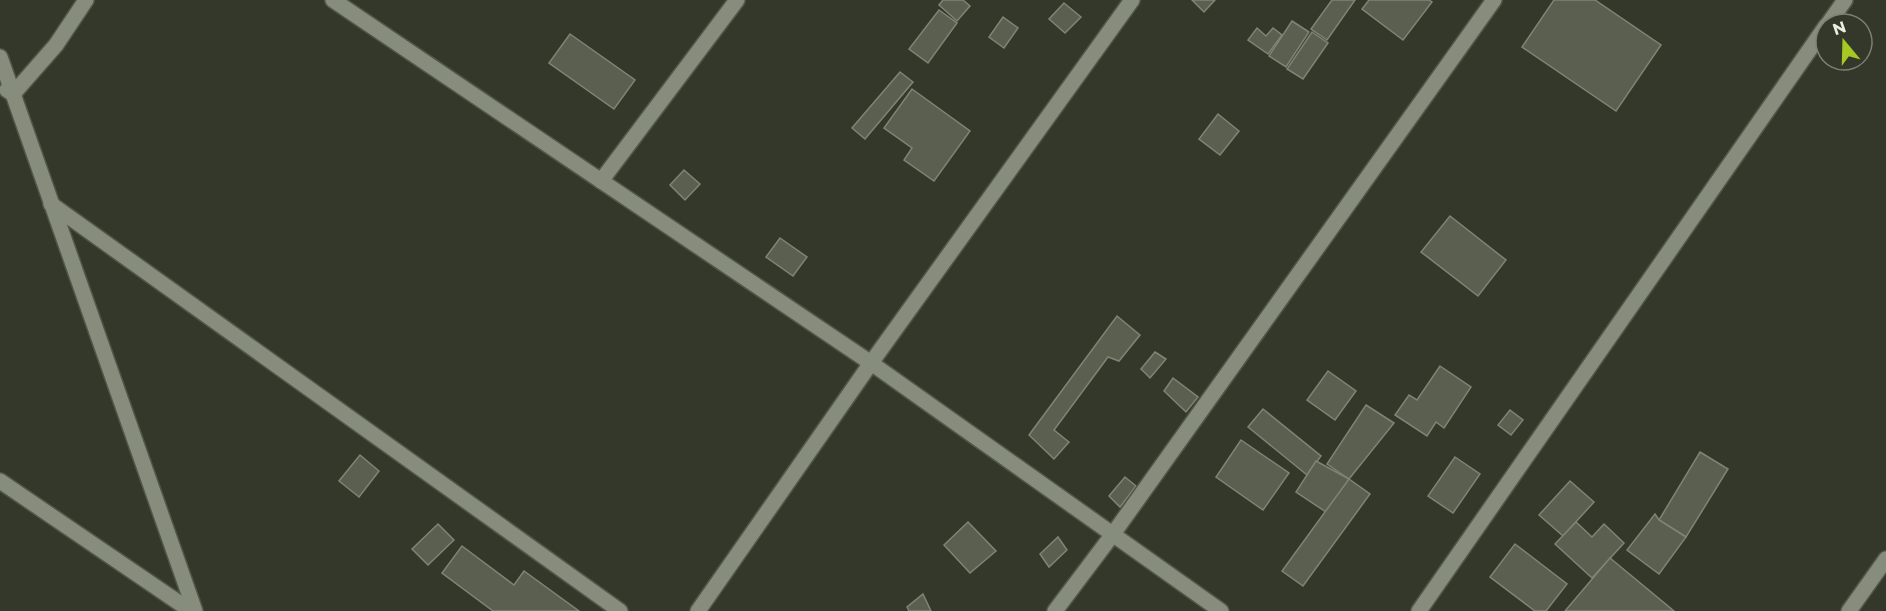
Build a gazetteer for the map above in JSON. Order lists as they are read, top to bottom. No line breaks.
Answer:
{"north":"top"}
